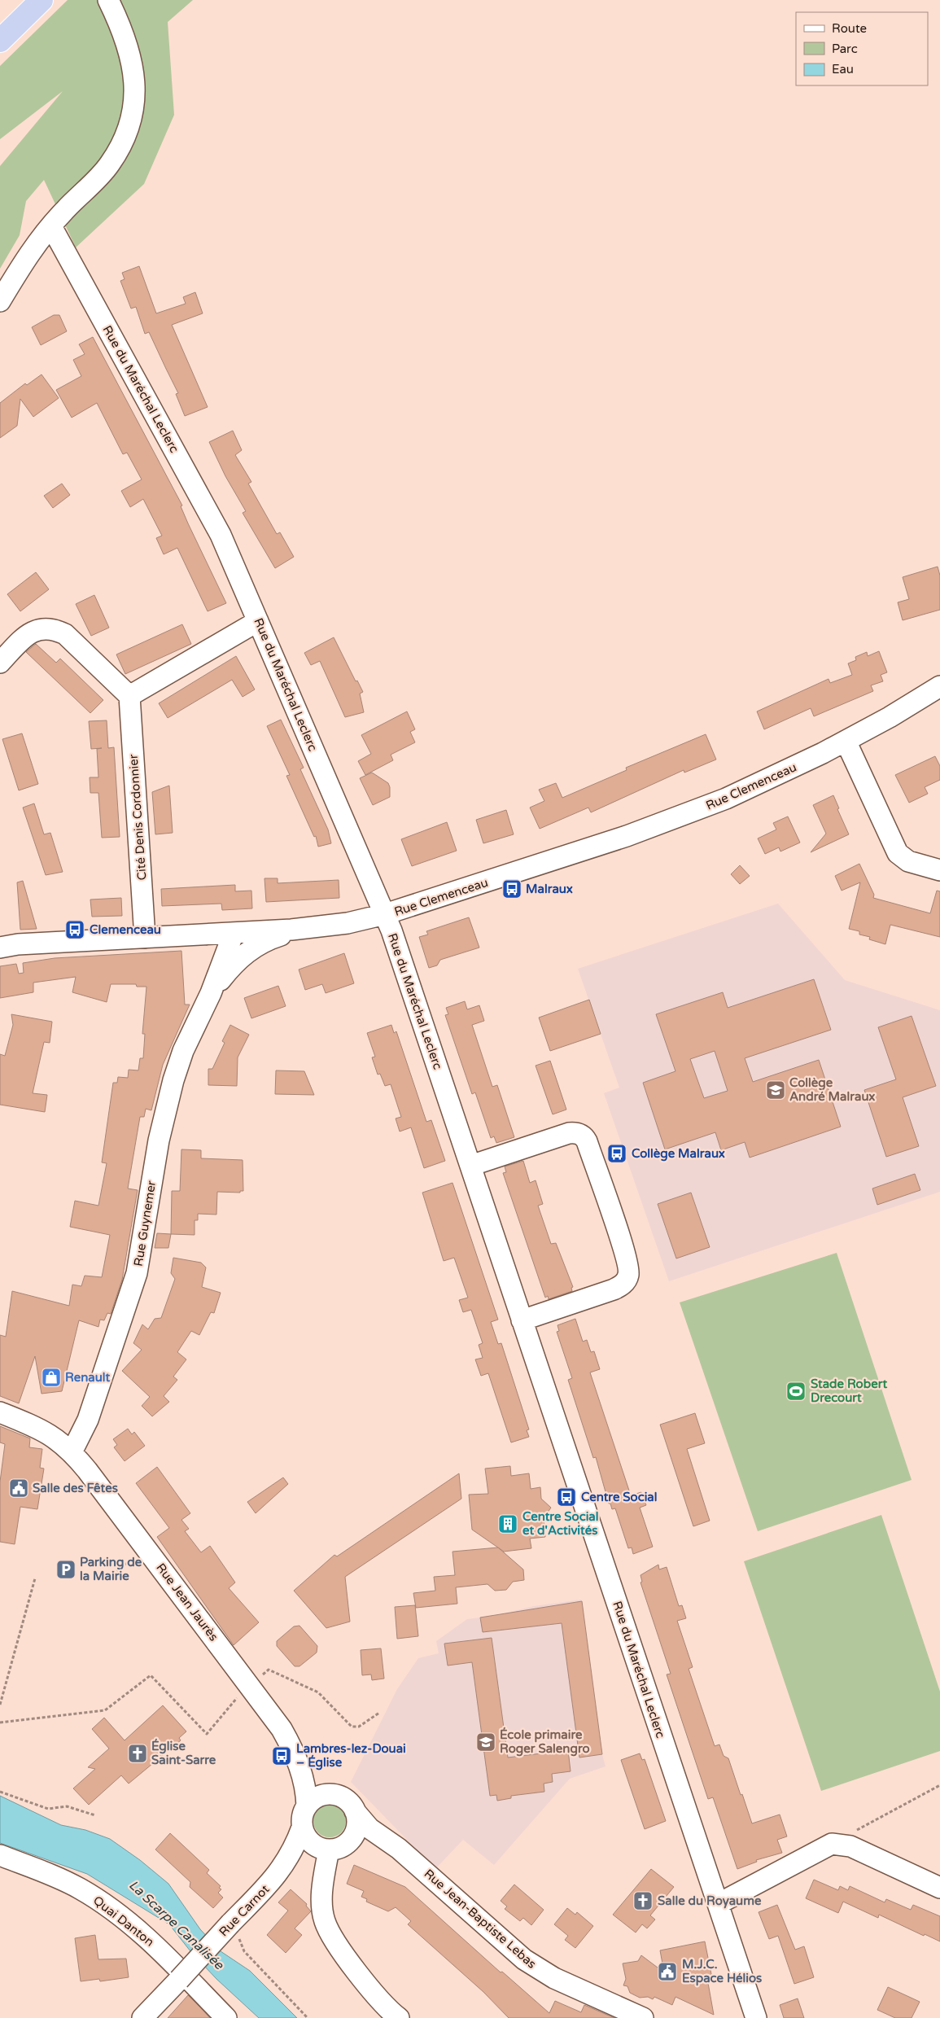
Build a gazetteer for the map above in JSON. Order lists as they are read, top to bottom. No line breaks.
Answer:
{"streets":{"street":["Rue du Maréchal Leclerc","Rue Clemenceau","Cité Denis Cordonnier","Rue Guynemer","Rue Jean Jaurès","Rue Carnot","Rue Jean-Baptiste Lebas","Quai Danton"]},"crossings":[["Rue du Maréchal Leclerc","Rue Clemenceau"],["Rue Clemenceau","Cité Denis Cordonnier"],["Rue Clemenceau","Rue Guynemer"],["Rue Guynemer","Rue Jean Jaurès"],["Rue Jean Jaurès","Rue Carnot"],["Rue Jean Jaurès","Rue Jean-Baptiste Lebas"],["Rue Carnot","Rue Jean-Baptiste Lebas"]],"water":["La Scarpe Canalisée"],"places":{"bus stop":["Malraux","Clemenceau","Collège Malraux","Centre Social","Lambres-lez-Douai – Église"],"school or university":["Collège André Malraux","École primaire Roger Salengro"],"shop":["Renault"],"sports":["Stade Robert Drecourt"],"public building":["Salle des Fêtes","M.J.C. Espace Hélios"],"building":["Centre Social et d'Activités"],"parking":["Parking de la Mairie"],"church":["Église Saint-Sarre","Salle du Royaume"]},"legend":["Route","Parc","Eau"]}
